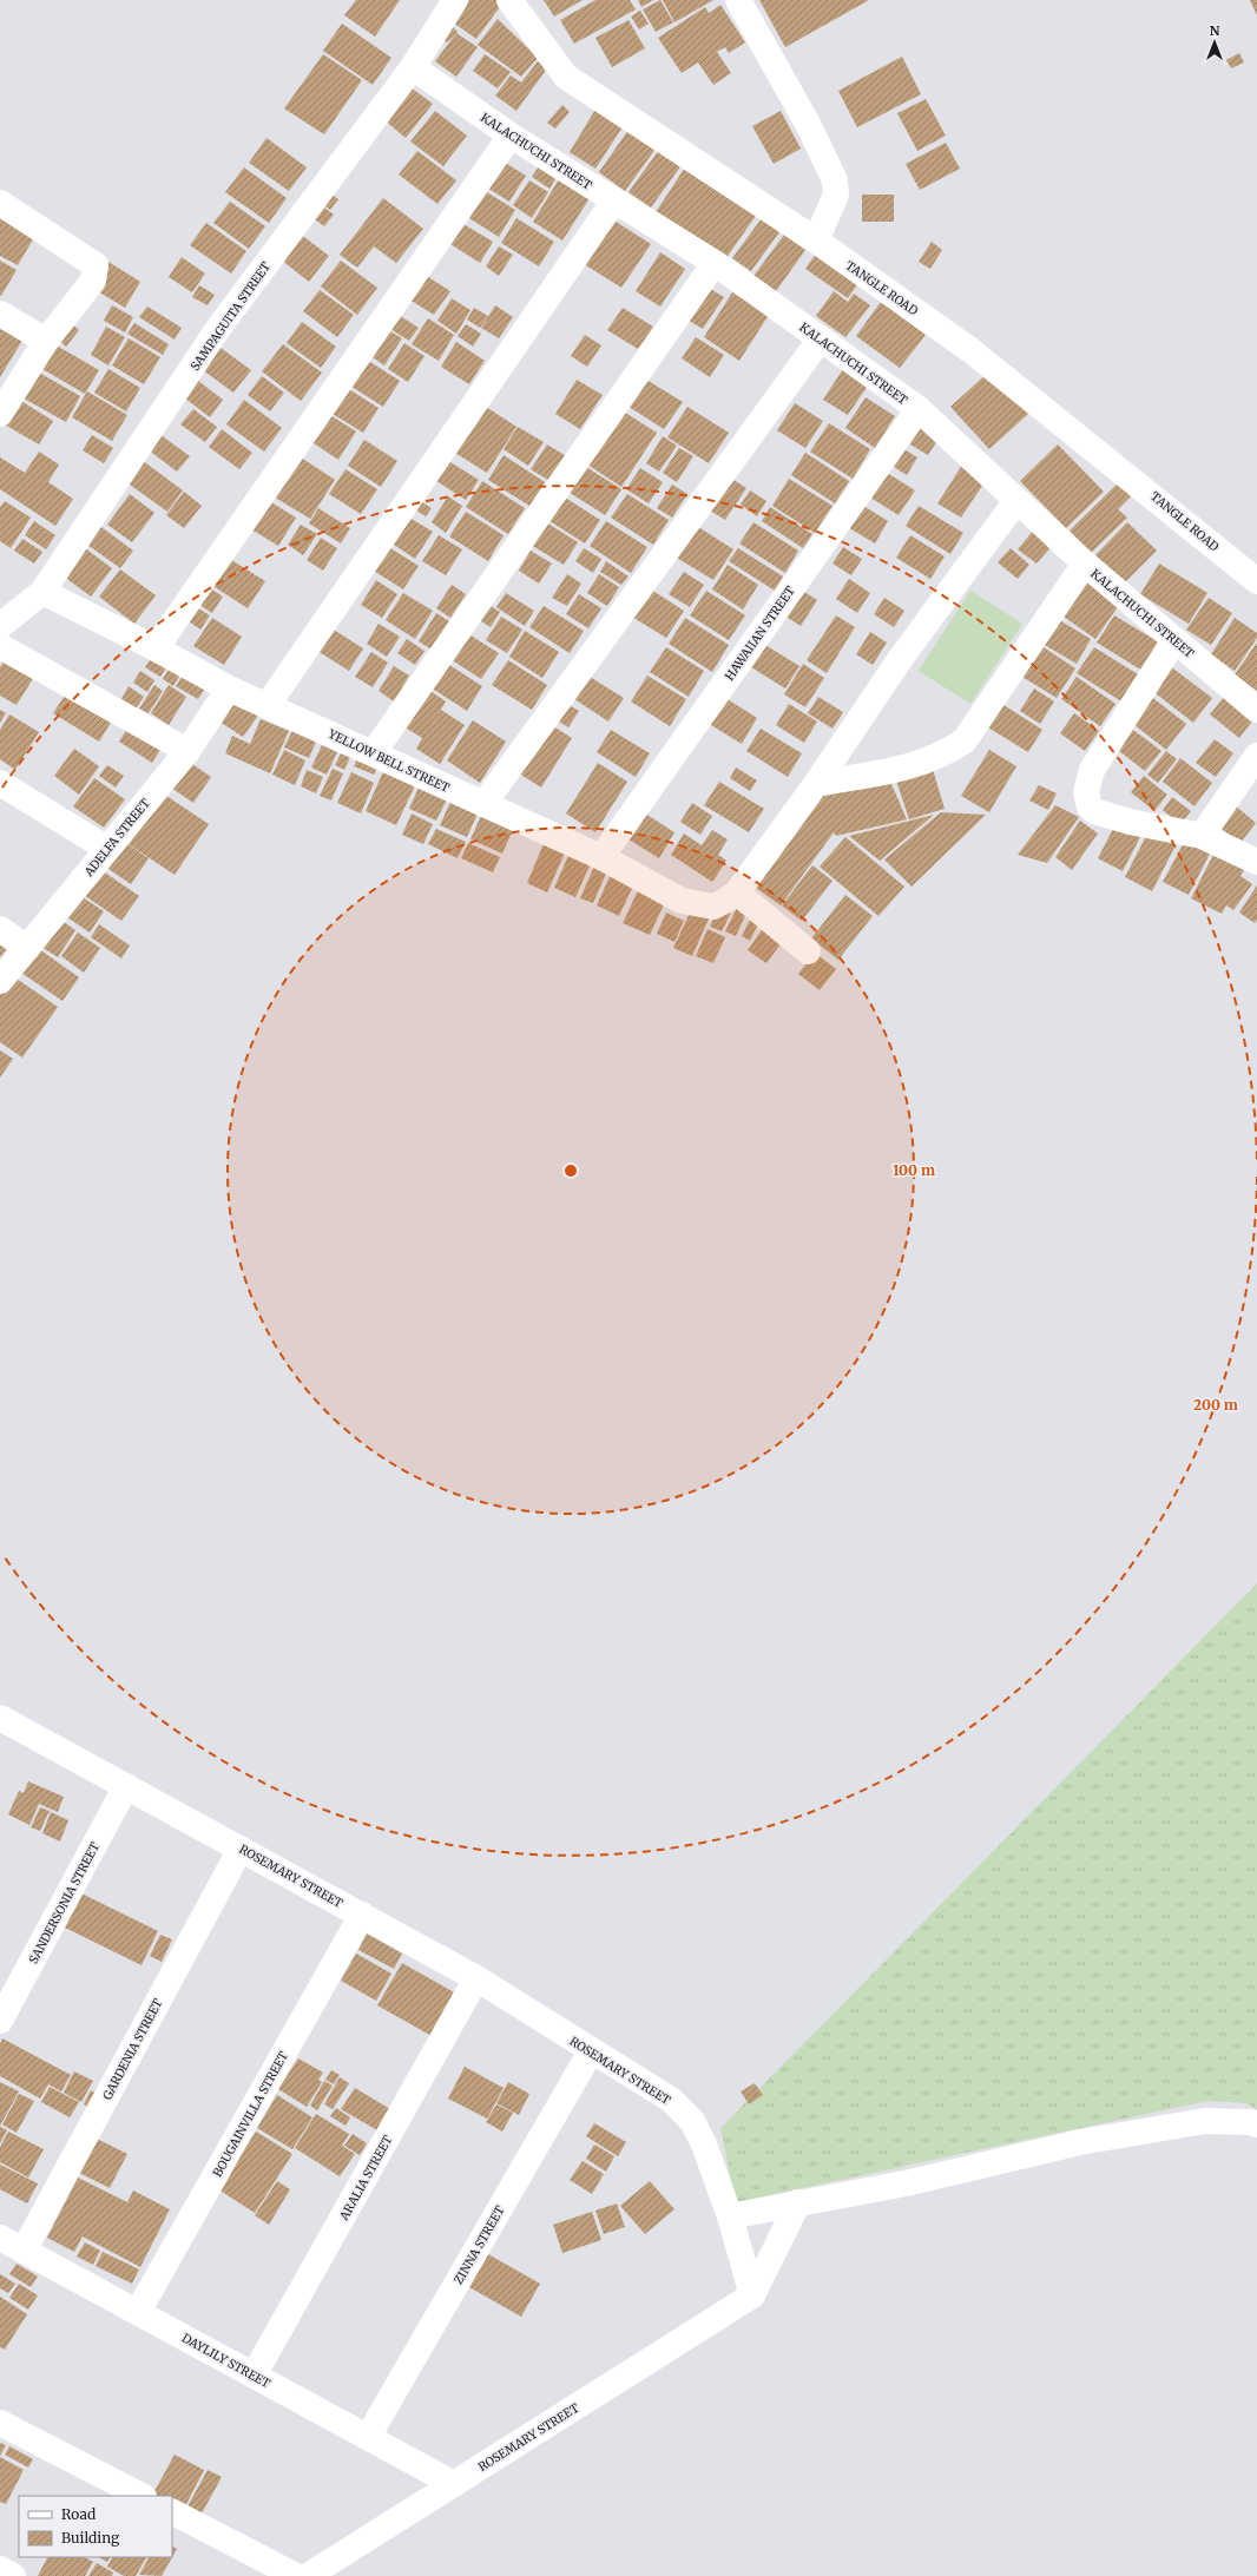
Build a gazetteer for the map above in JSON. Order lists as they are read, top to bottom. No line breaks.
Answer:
{"streets":{"street":["KALACHUCHI STREET","TANGLE ROAD","SAMPAGUITA STREET","HAWAIIAN STREET","YELLOW BELL STREET","ADELFA STREET","ROSEMARY STREET","SANDERSONIA STREET","GARDENIA STREET","BOUGAINVILLA STREET","ARALIA STREET","ZINNA STREET","DAYLILY STREET"]},"crossings":[["KALACHUCHI STREET","SAMPAGUITA STREET"],["KALACHUCHI STREET","HAWAIIAN STREET"],["SAMPAGUITA STREET","YELLOW BELL STREET"],["HAWAIIAN STREET","YELLOW BELL STREET"],["YELLOW BELL STREET","ADELFA STREET"],["ROSEMARY STREET","SANDERSONIA STREET"],["ROSEMARY STREET","GARDENIA STREET"],["ROSEMARY STREET","BOUGAINVILLA STREET"],["ROSEMARY STREET","ARALIA STREET"],["ROSEMARY STREET","ZINNA STREET"],["ROSEMARY STREET","DAYLILY STREET"],["GARDENIA STREET","DAYLILY STREET"],["BOUGAINVILLA STREET","DAYLILY STREET"],["ARALIA STREET","DAYLILY STREET"],["ZINNA STREET","DAYLILY STREET"]],"legend":["Road","Building"],"north":"top","rings":["100 m","200 m"]}
